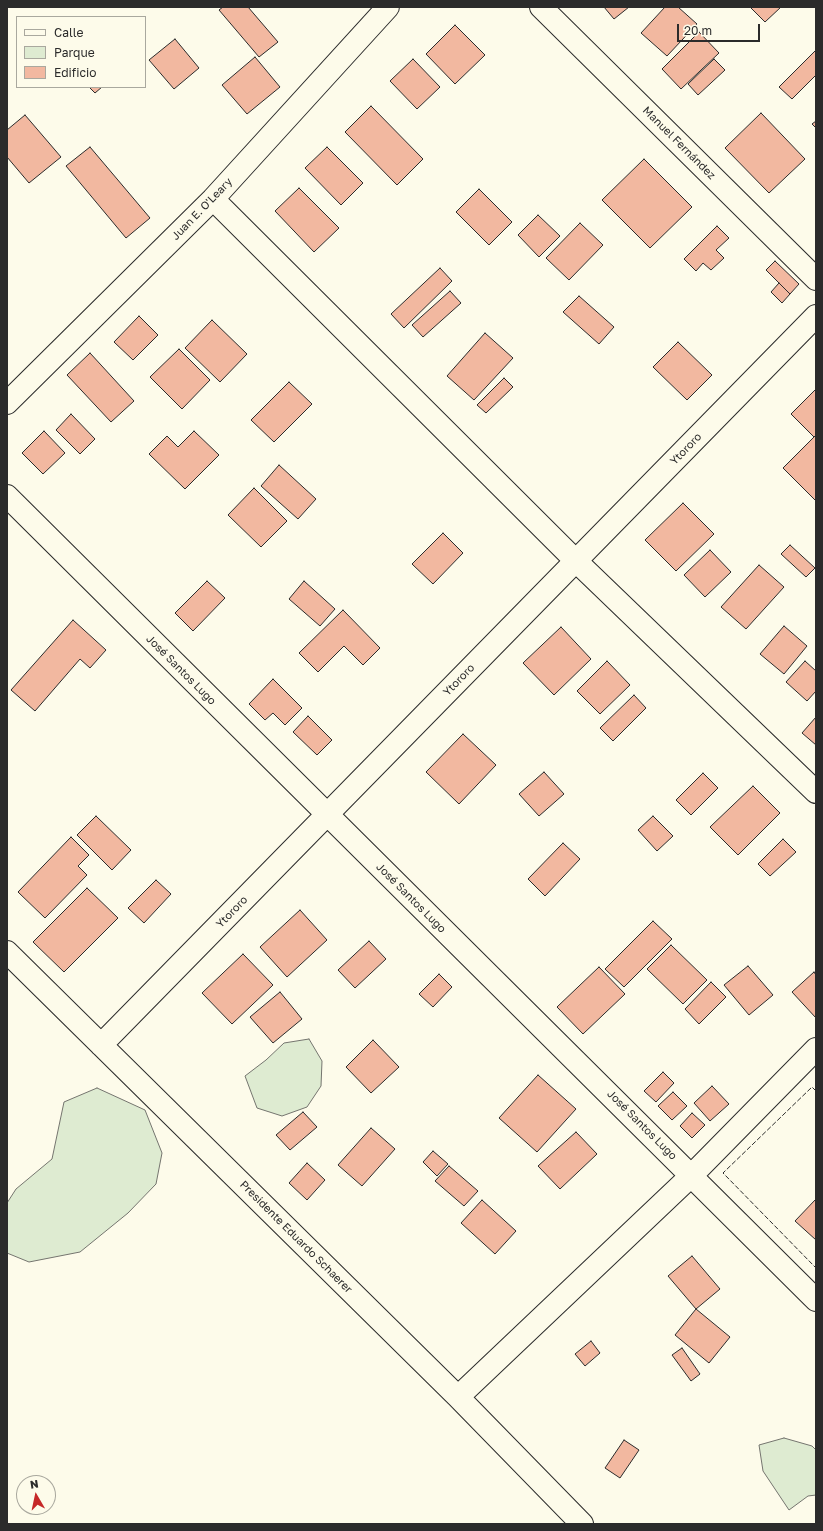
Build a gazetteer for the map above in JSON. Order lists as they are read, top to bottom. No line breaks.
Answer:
{"streets":{"street":["Manuel Fernández","Juan E. O'Leary","Ytororo","José Santos Lugo","Presidente Eduardo Schaerer"]},"crossings":[["Ytororo","José Santos Lugo"],["Ytororo","Presidente Eduardo Schaerer"]],"legend":["Calle","Parque","Edificio"],"scale_bar":"20 m","north":"top"}
